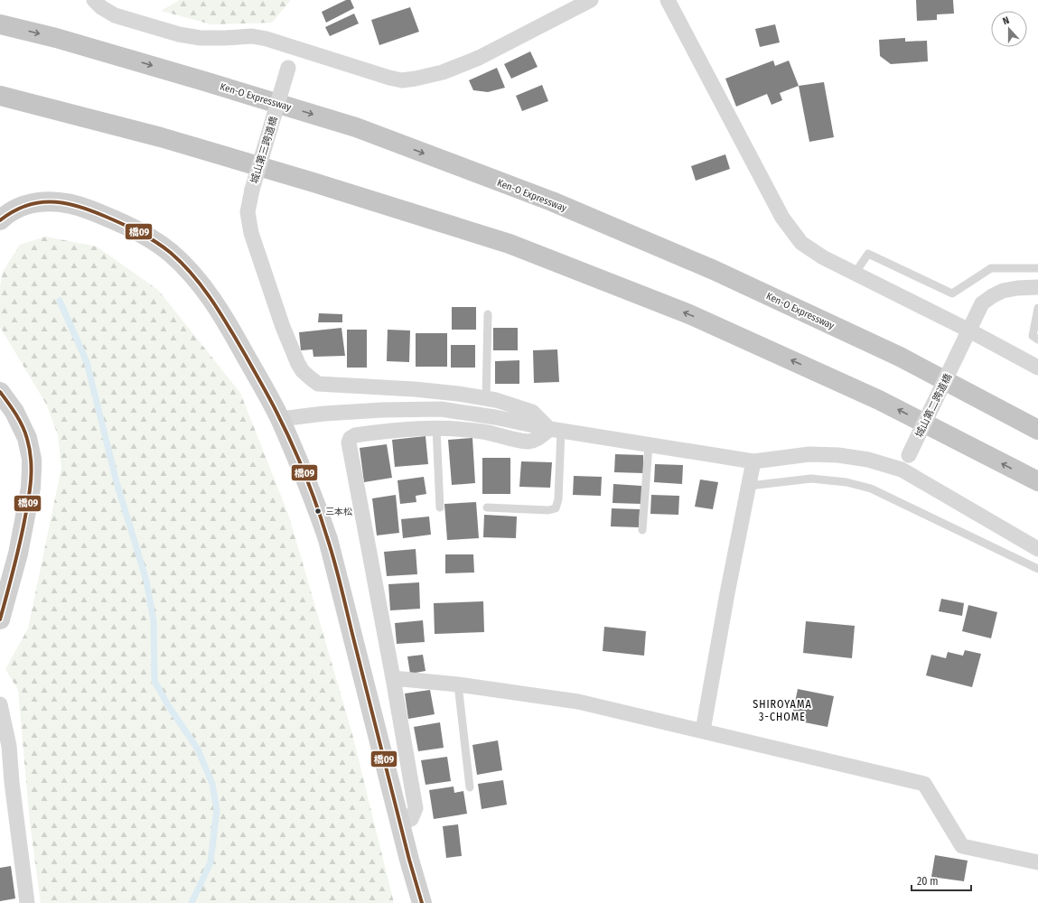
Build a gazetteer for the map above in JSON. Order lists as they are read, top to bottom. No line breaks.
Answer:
{"streets":{"highway":["Ken-O Expressway"],"street":["城山第三跨道橋","城山第二跨道橋"]},"districts":["SHIROYAMA 3-CHOME"],"places":["三本松"],"lines":["transit line 橋09"],"scale_bar":"20 m","north":"top"}
